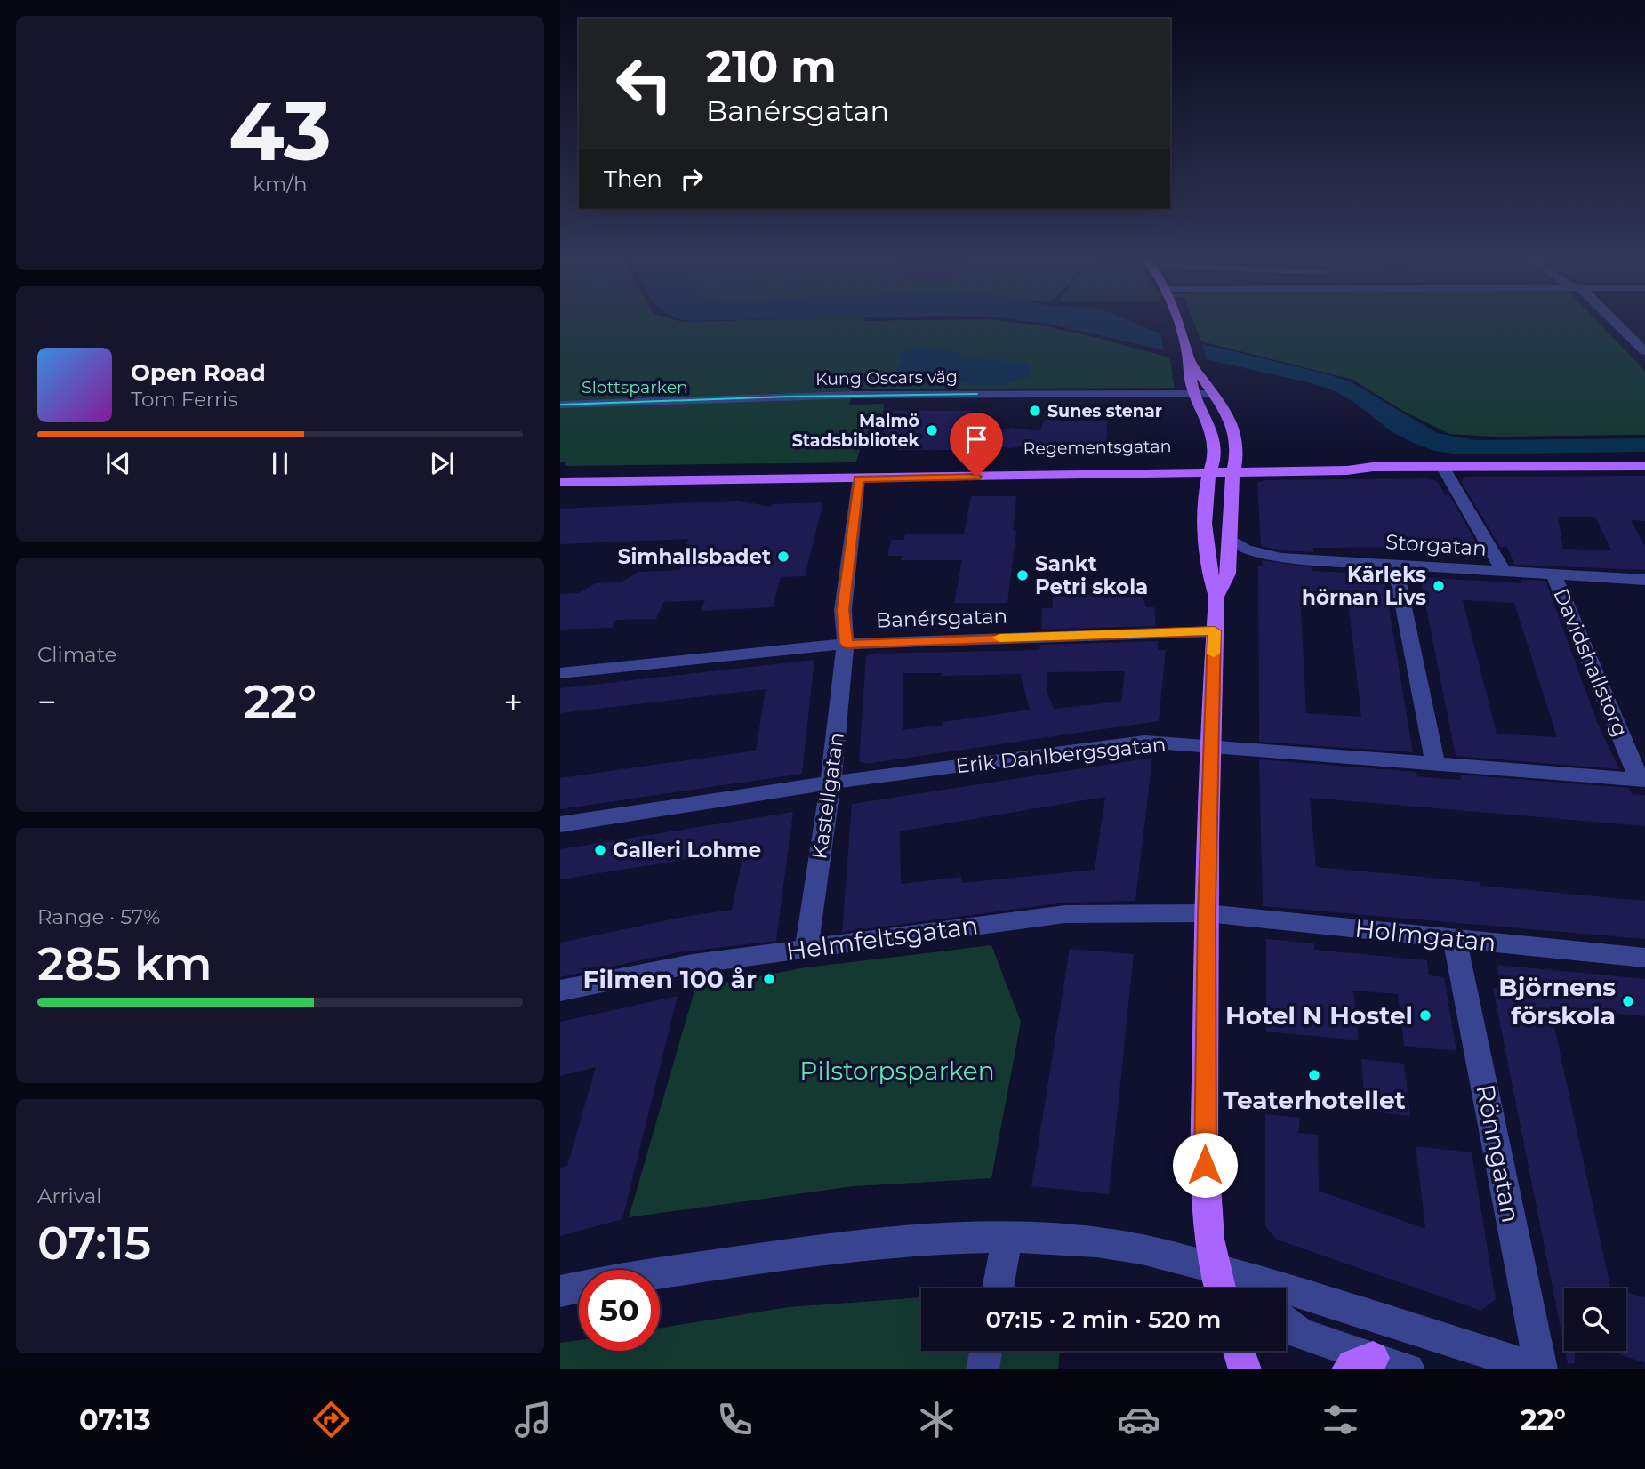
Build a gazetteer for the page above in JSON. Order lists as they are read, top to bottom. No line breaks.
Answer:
{"streets":{"main road":["Regementsgatan"],"street":["Kung Oscars väg","Storgatan","Banérsgatan","Davidshallstorg","Erik Dahlbergsgatan","Kastellgatan","Holmgatan","Helmfeltsgatan","Rönngatan"]},"crossings":[["Regementsgatan","Kastellgatan"],["Storgatan","Davidshallstorg"],["Banérsgatan","Kastellgatan"],["Davidshallstorg","Erik Dahlbergsgatan"],["Erik Dahlbergsgatan","Kastellgatan"],["Kastellgatan","Helmfeltsgatan"],["Holmgatan","Helmfeltsgatan"],["Holmgatan","Rönngatan"]],"parks":["Slottsparken","Pilstorpsparken"],"places":["Sunes stenar","Malmö Stadsbibliotek","Simhallsbadet","Sankt Petri skola","Kärleks hörnan Livs","Galleri Lohme","Filmen 100 år","Björnens förskola","Hotel N Hostel","Teaterhotellet"],"page":{"tile":[["43","km/h"],"Climate",["Range · 57%","285 km"],["Arrival","07:15"]],"turn":["210 m","Banérsgatan"],"then":"Then","song":["Open Road","Tom Ferris"],"heat":["−","22°","+"],"limit":"50","trip":"07:15 · 2 min · 520 m","tabs":["07:13","22°"]}}
